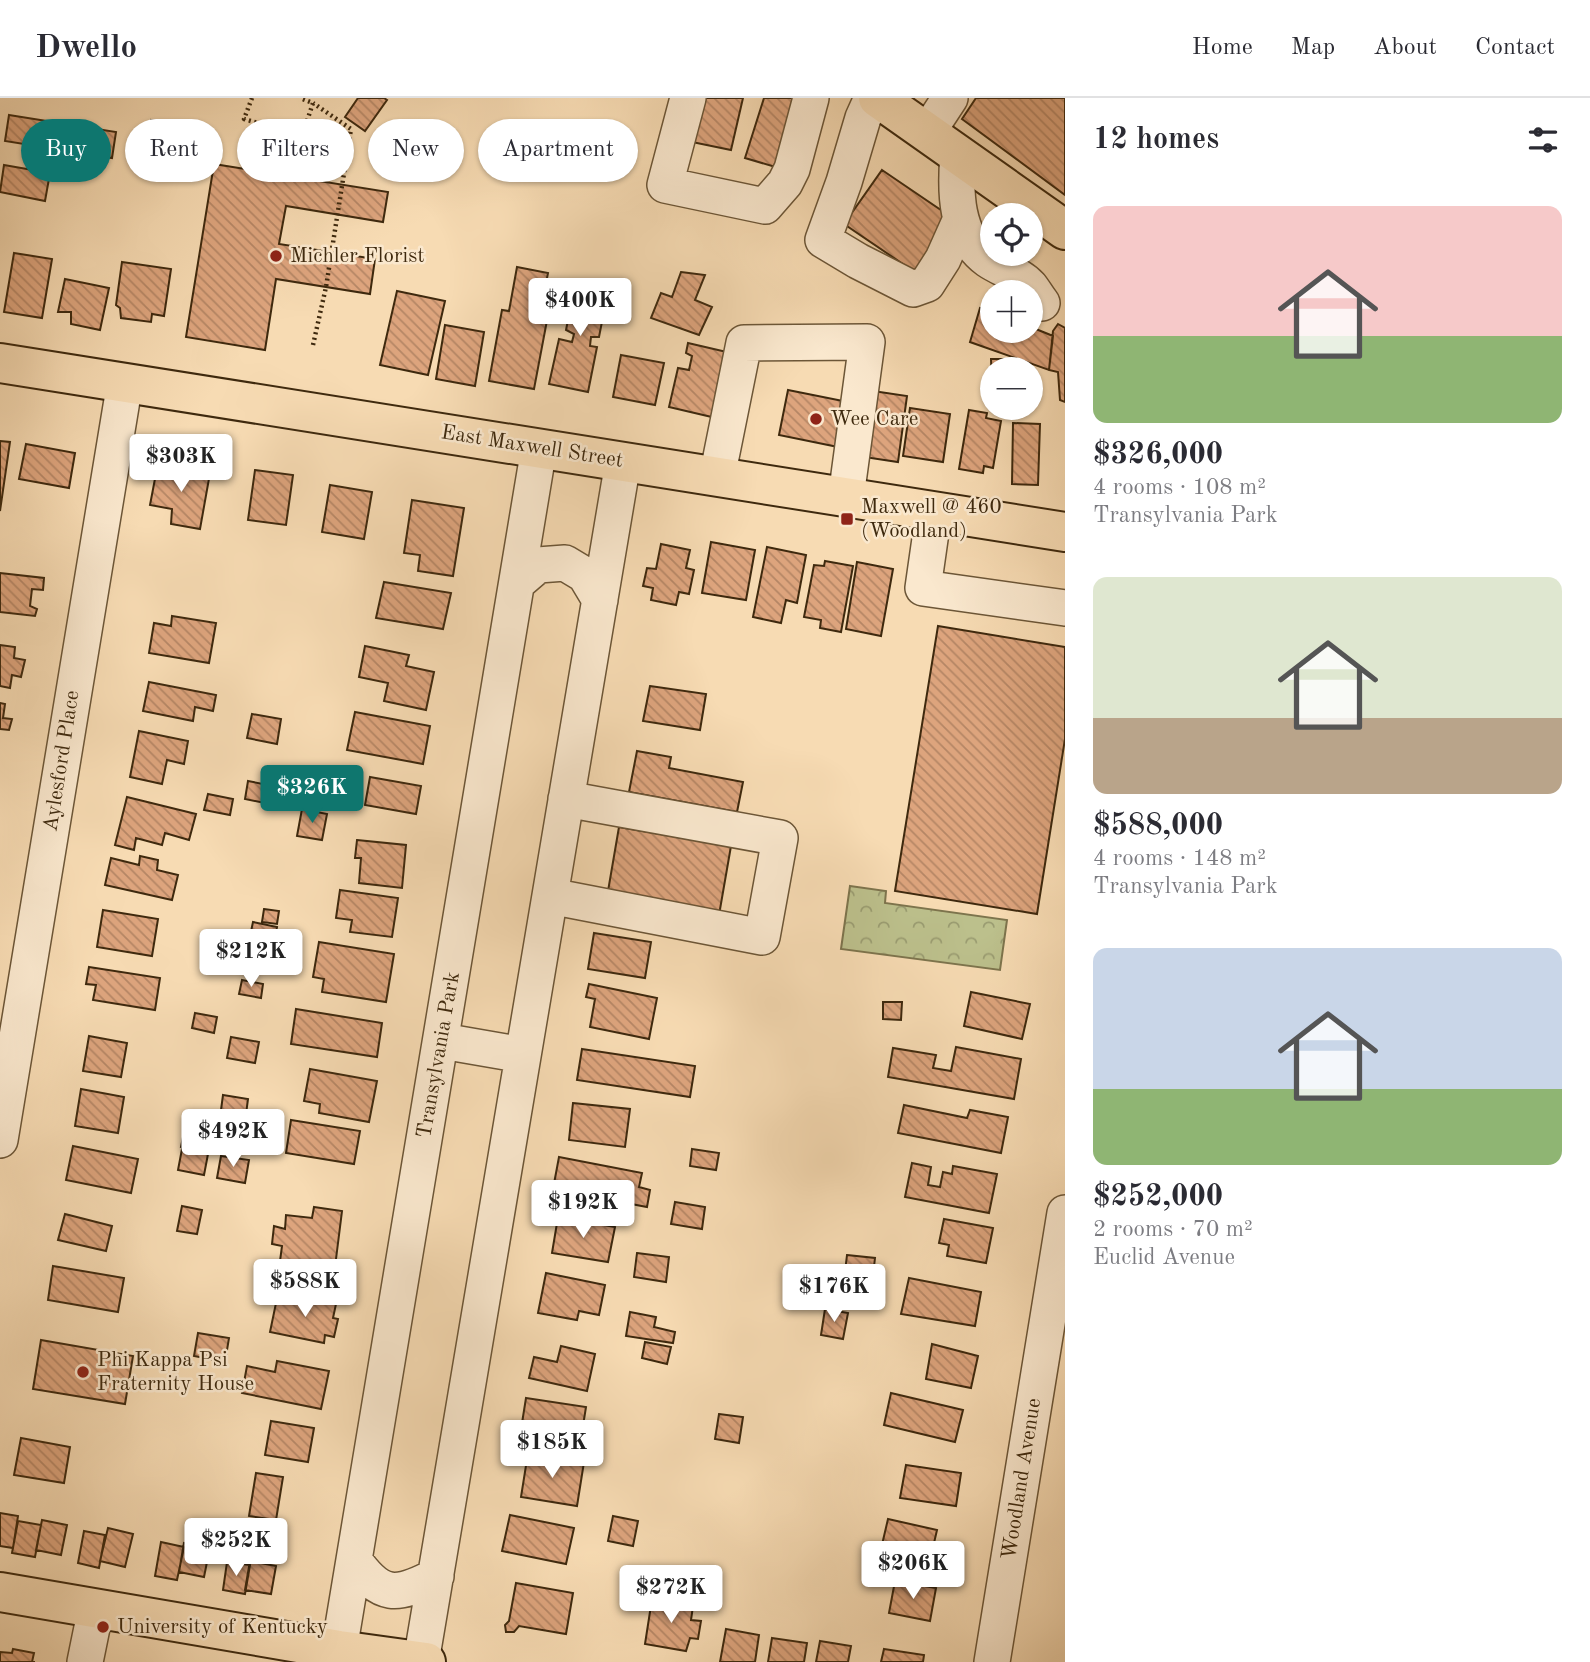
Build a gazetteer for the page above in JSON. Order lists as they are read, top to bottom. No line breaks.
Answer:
{"streets":{"main road":["East Maxwell Street"],"street":["Aylesford Place","Transylvania Park","Woodland Avenue"]},"crossings":[["East Maxwell Street","Aylesford Place"],["East Maxwell Street","Transylvania Park"]],"places":{"other":["Michler Florist","Wee Care","Phi Kappa Psi Fraternity House","University of Kentucky"],"transit":["Maxwell @ 460 (Woodland)"]},"page":{"header":"Dwello","nav":["Home","Map","About","Contact"],"heading":"12 homes","chip":["Buy","Rent","Filters","New","Apartment"],"list":[{"name":"$326,000","note":"4 rooms · 108 m² · Transylvania Park"},{"name":"$588,000","note":"4 rooms · 148 m² · Transylvania Park"},{"name":"$252,000","note":"2 rooms · 70 m² · Euclid Avenue"}],"map_buttons":["+","−"],"price":["$400K","$303K","$326K","$212K","$492K","$192K","$588K","$176K","$185K","$252K","$206K","$272K"]}}
